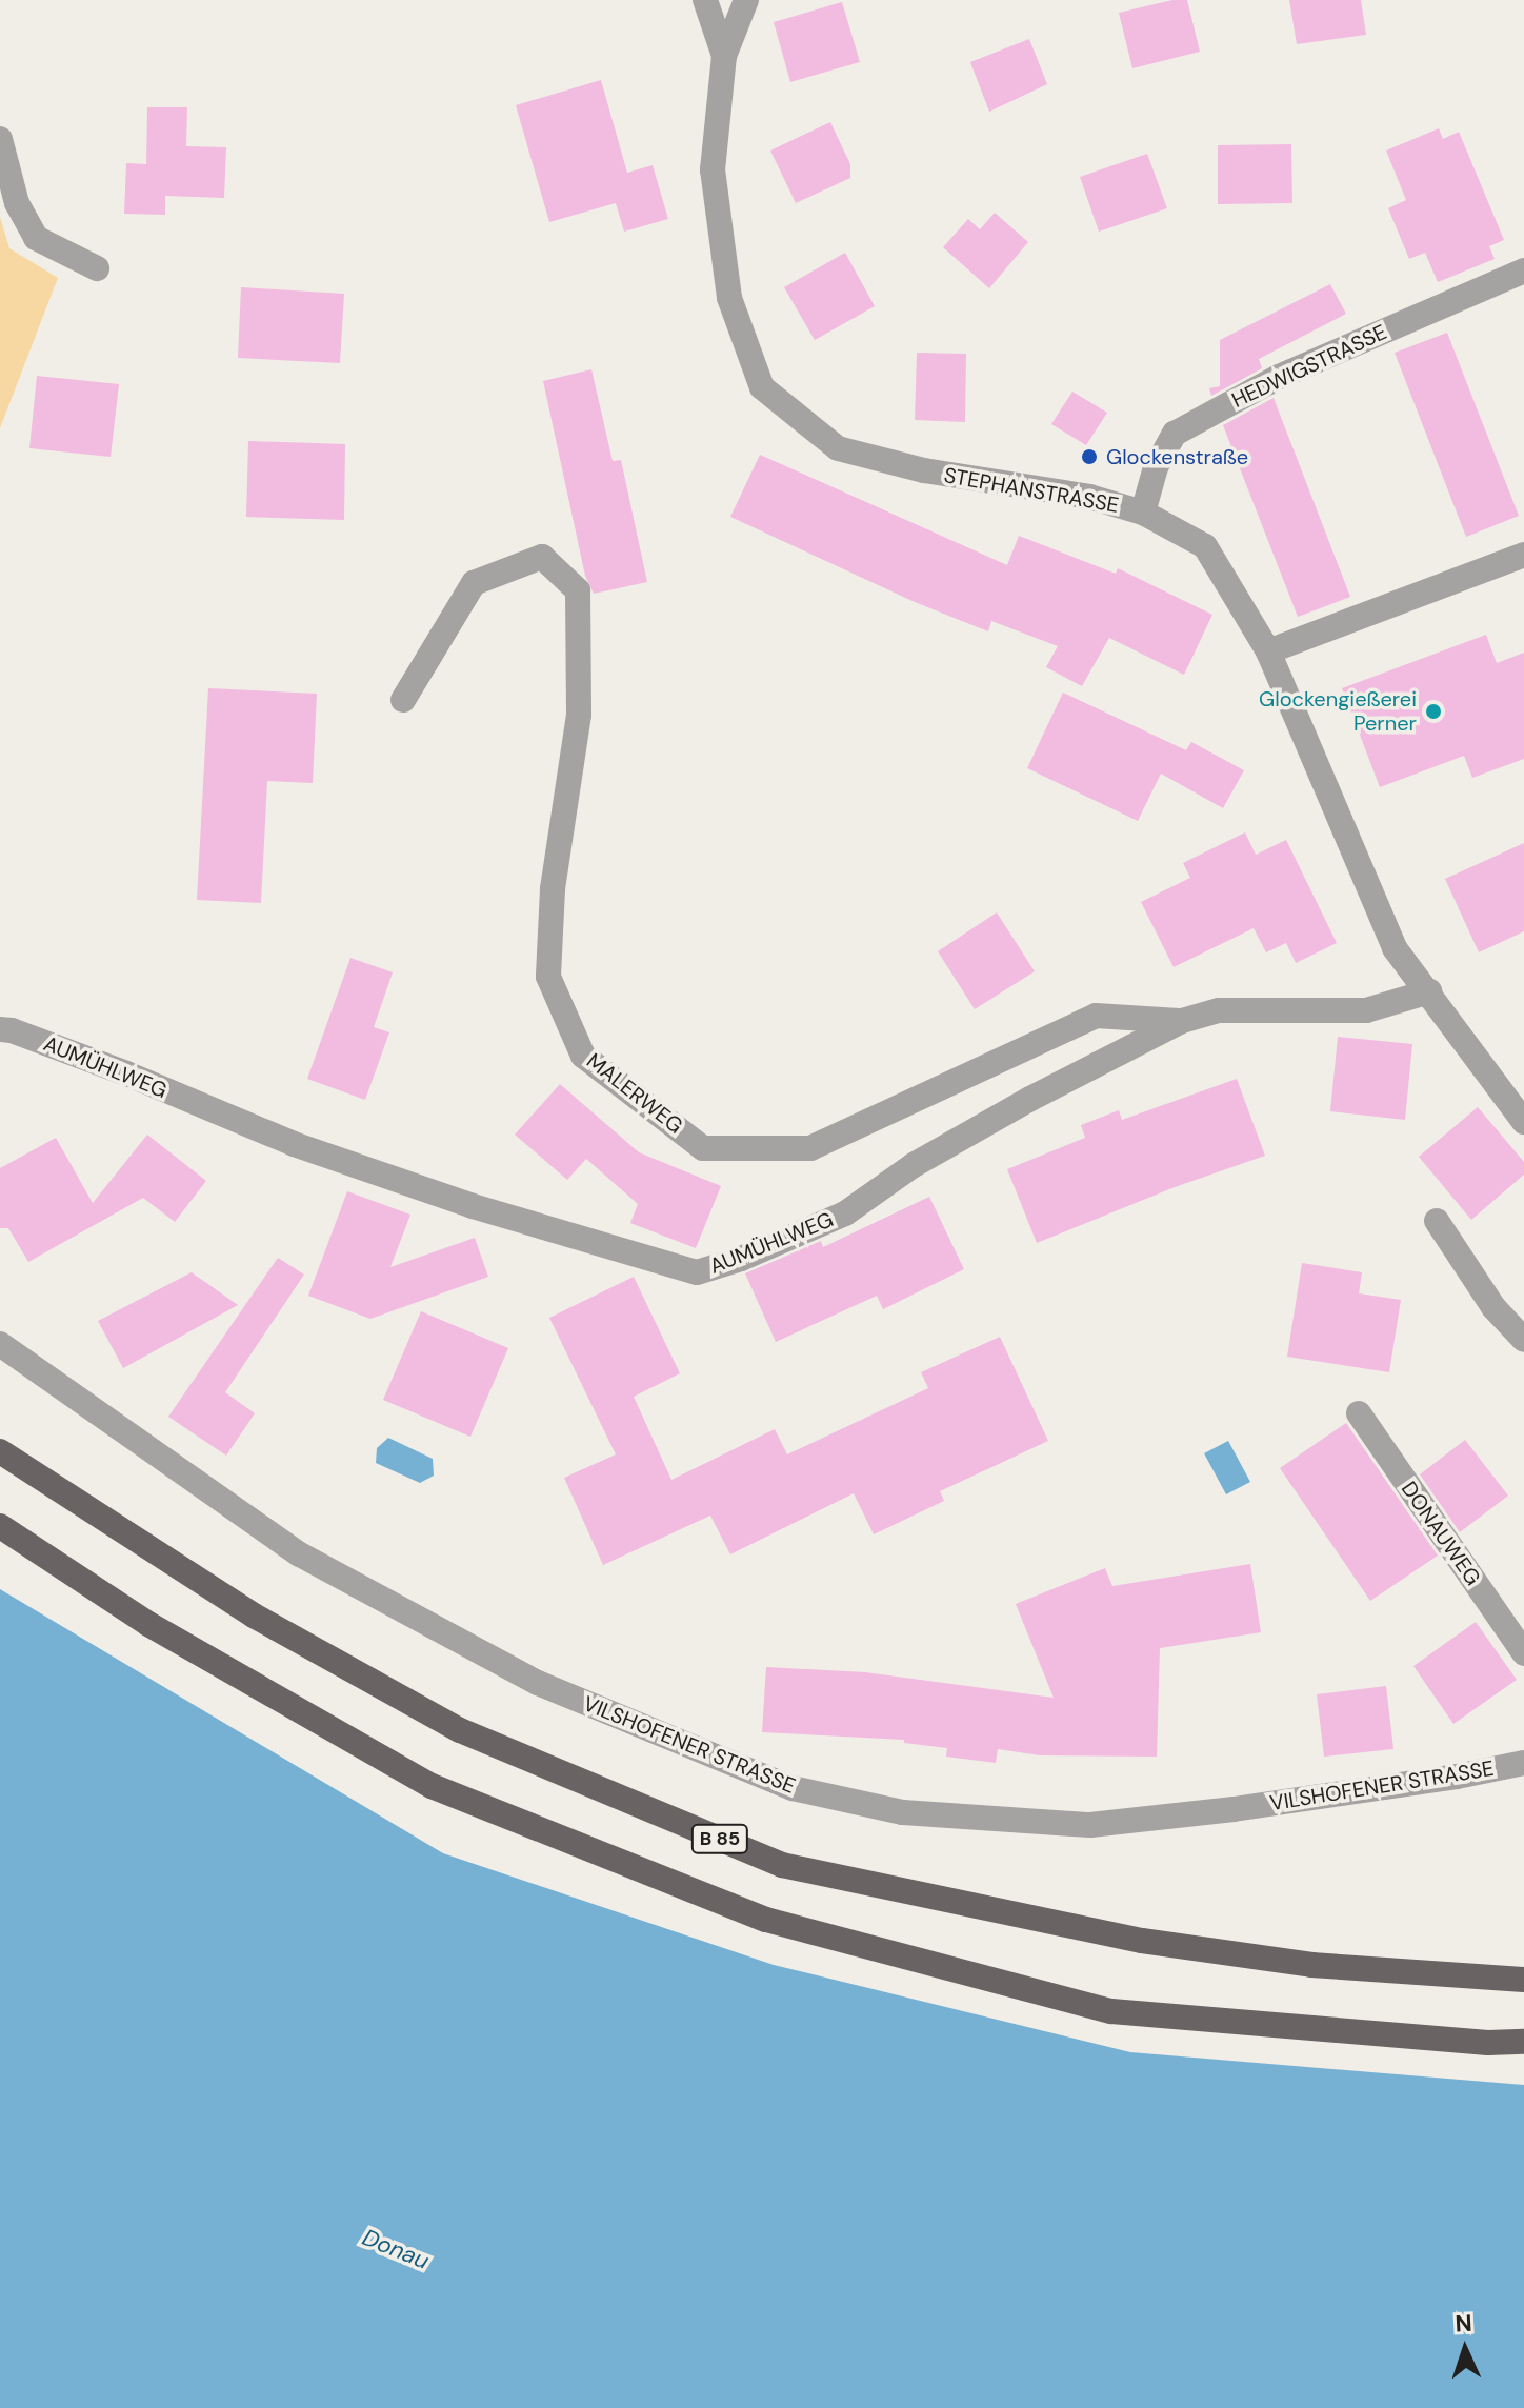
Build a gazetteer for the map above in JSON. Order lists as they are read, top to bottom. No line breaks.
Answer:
{"streets":{"main road":["B 85"],"street":["HEDWIGSTRASSE","STEPHANSTRASSE","AUMÜHLWEG","MALERWEG","DONAUWEG","VILSHOFENER STRASSE"]},"crossings":[["HEDWIGSTRASSE","STEPHANSTRASSE"],["STEPHANSTRASSE","AUMÜHLWEG"],["AUMÜHLWEG","MALERWEG"]],"water":["Donau"],"places":["Glockenstraße","Glockengießerei Perner"],"north":"top"}
